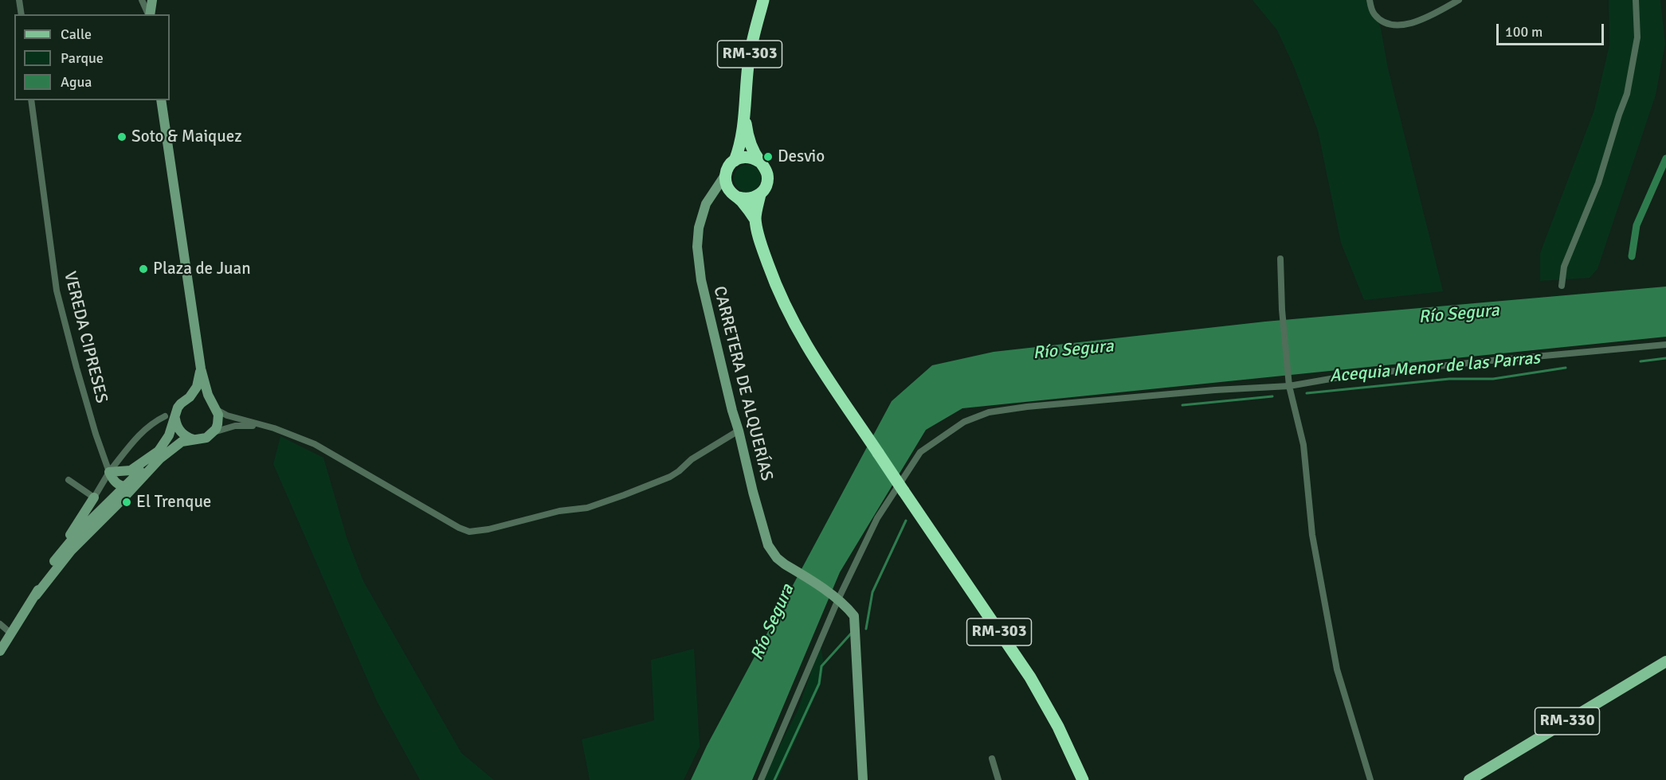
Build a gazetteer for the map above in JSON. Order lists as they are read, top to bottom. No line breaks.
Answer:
{"streets":{"highway":["RM-303"],"main road":["CARRETERA DE ALQUERÍAS","RM-330"],"street":["VEREDA CIPRESES"]},"crossings":[["RM-303","CARRETERA DE ALQUERÍAS"]],"water":["Río Segura","Acequia Menor de las Parras"],"places":["Soto & Maiquez","Desvio","Plaza de Juan","El Trenque"],"legend":["Calle","Parque","Agua"],"scale_bar":"100 m"}
